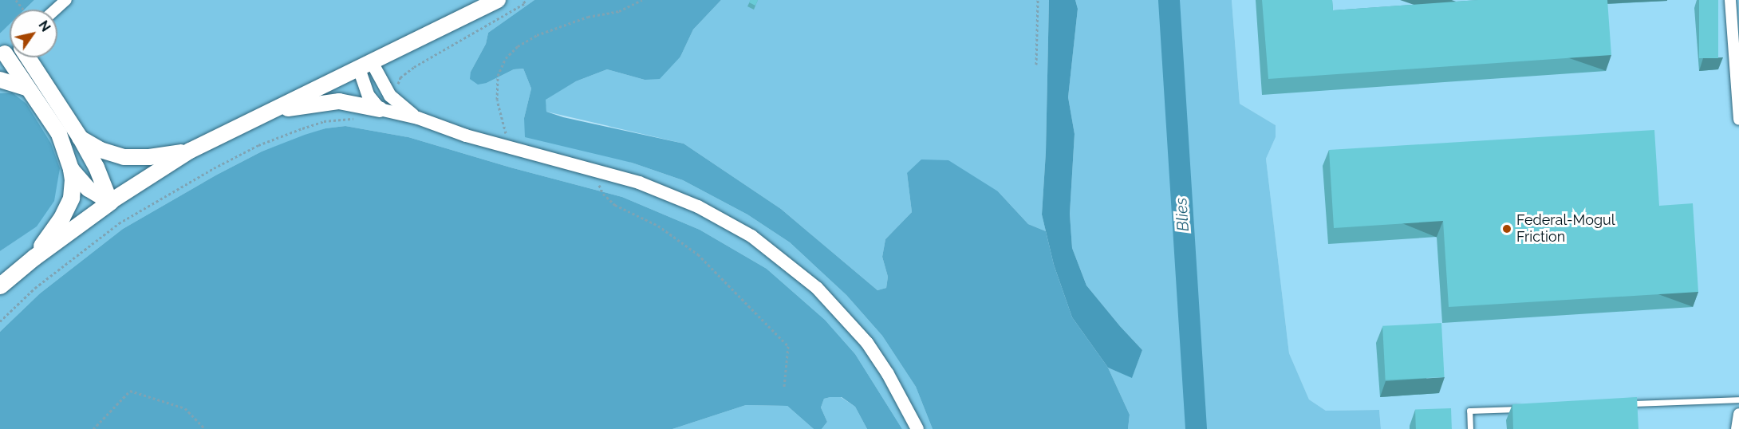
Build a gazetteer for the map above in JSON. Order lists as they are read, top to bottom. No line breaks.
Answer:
{"water":["Blies"],"places":["Federal-Mogul Friction"],"north":"top right"}
